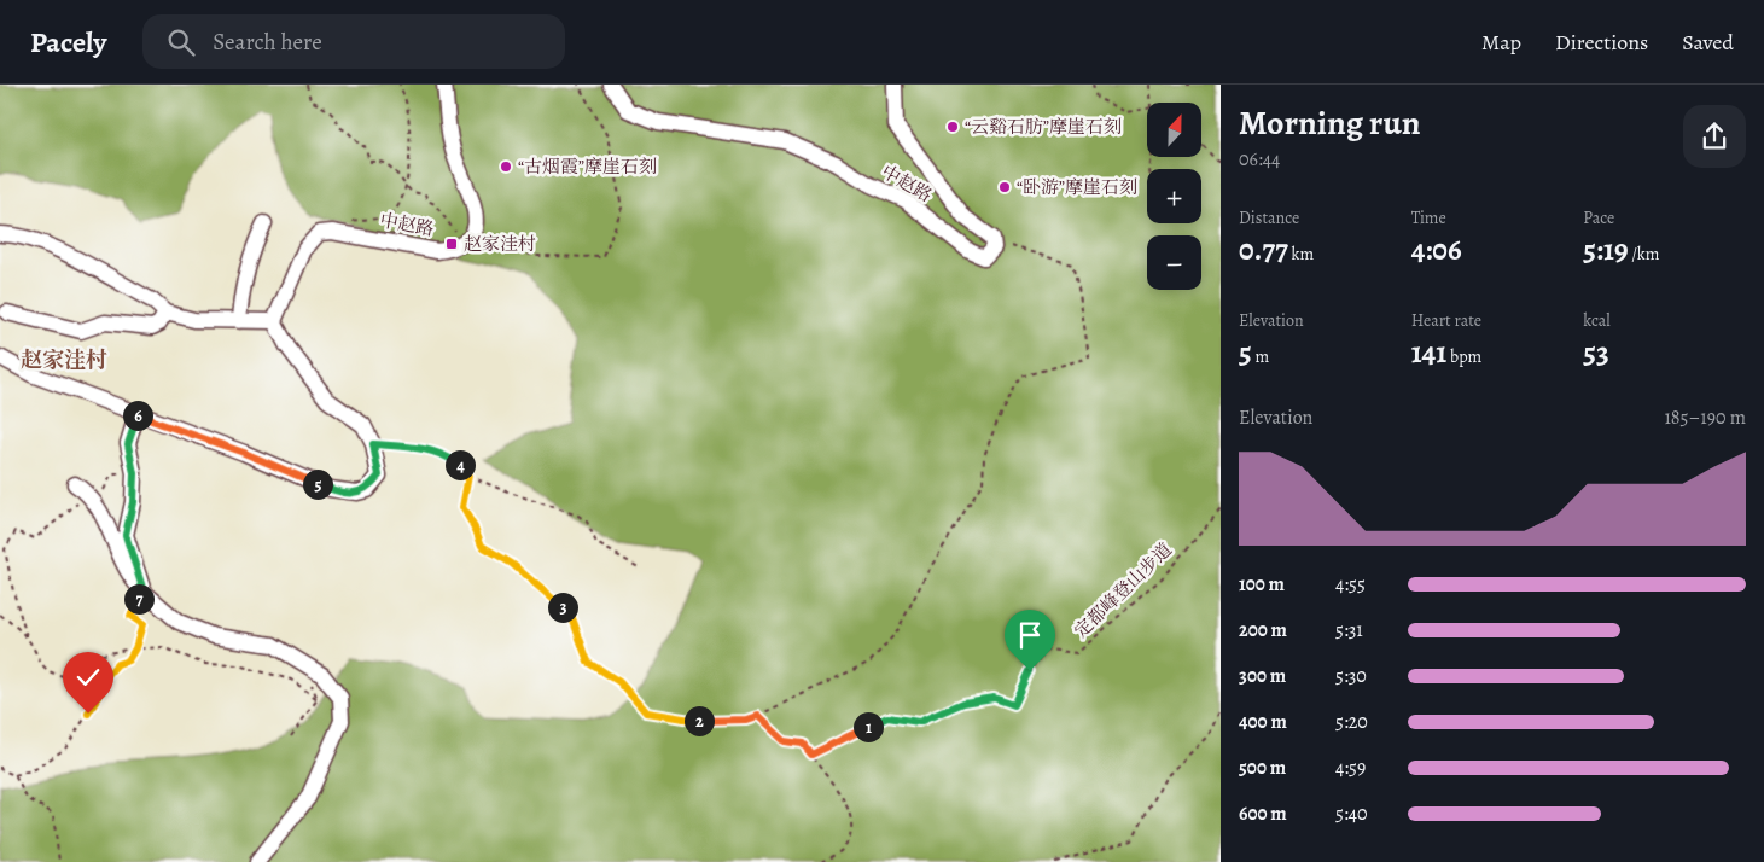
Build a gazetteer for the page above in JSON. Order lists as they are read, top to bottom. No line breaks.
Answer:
{"streets":{"street":["中赵路"],"path":["定都峰登山步道"]},"districts":["赵家洼村"],"places":{"other":["“云谿石肪”摩崖石刻","“古烟霞”摩崖石刻","“卧游”摩崖石刻"],"transit":["赵家洼村"]},"north":"top","page":{"header":"Pacely","search":"Search here","nav":["Map","Directions","Saved"],"heading":["Morning run","06:44"],"map_buttons":["+","−"],"stats":[["Distance","0.77 km"],["Time","4:06"],["Pace","5:19 /km"],["Elevation","5 m"],["Heart rate","141 bpm"],["kcal","53"]],"chart":["Elevation","185–190 m"],"pins":["6","4","5","7","3","2","1"],"list":[{"name":"100 m","note":"4:55"},{"name":"200 m","note":"5:31"},{"name":"300 m","note":"5:30"},{"name":"400 m","note":"5:20"},{"name":"500 m","note":"4:59"},{"name":"600 m","note":"5:40"}]}}
